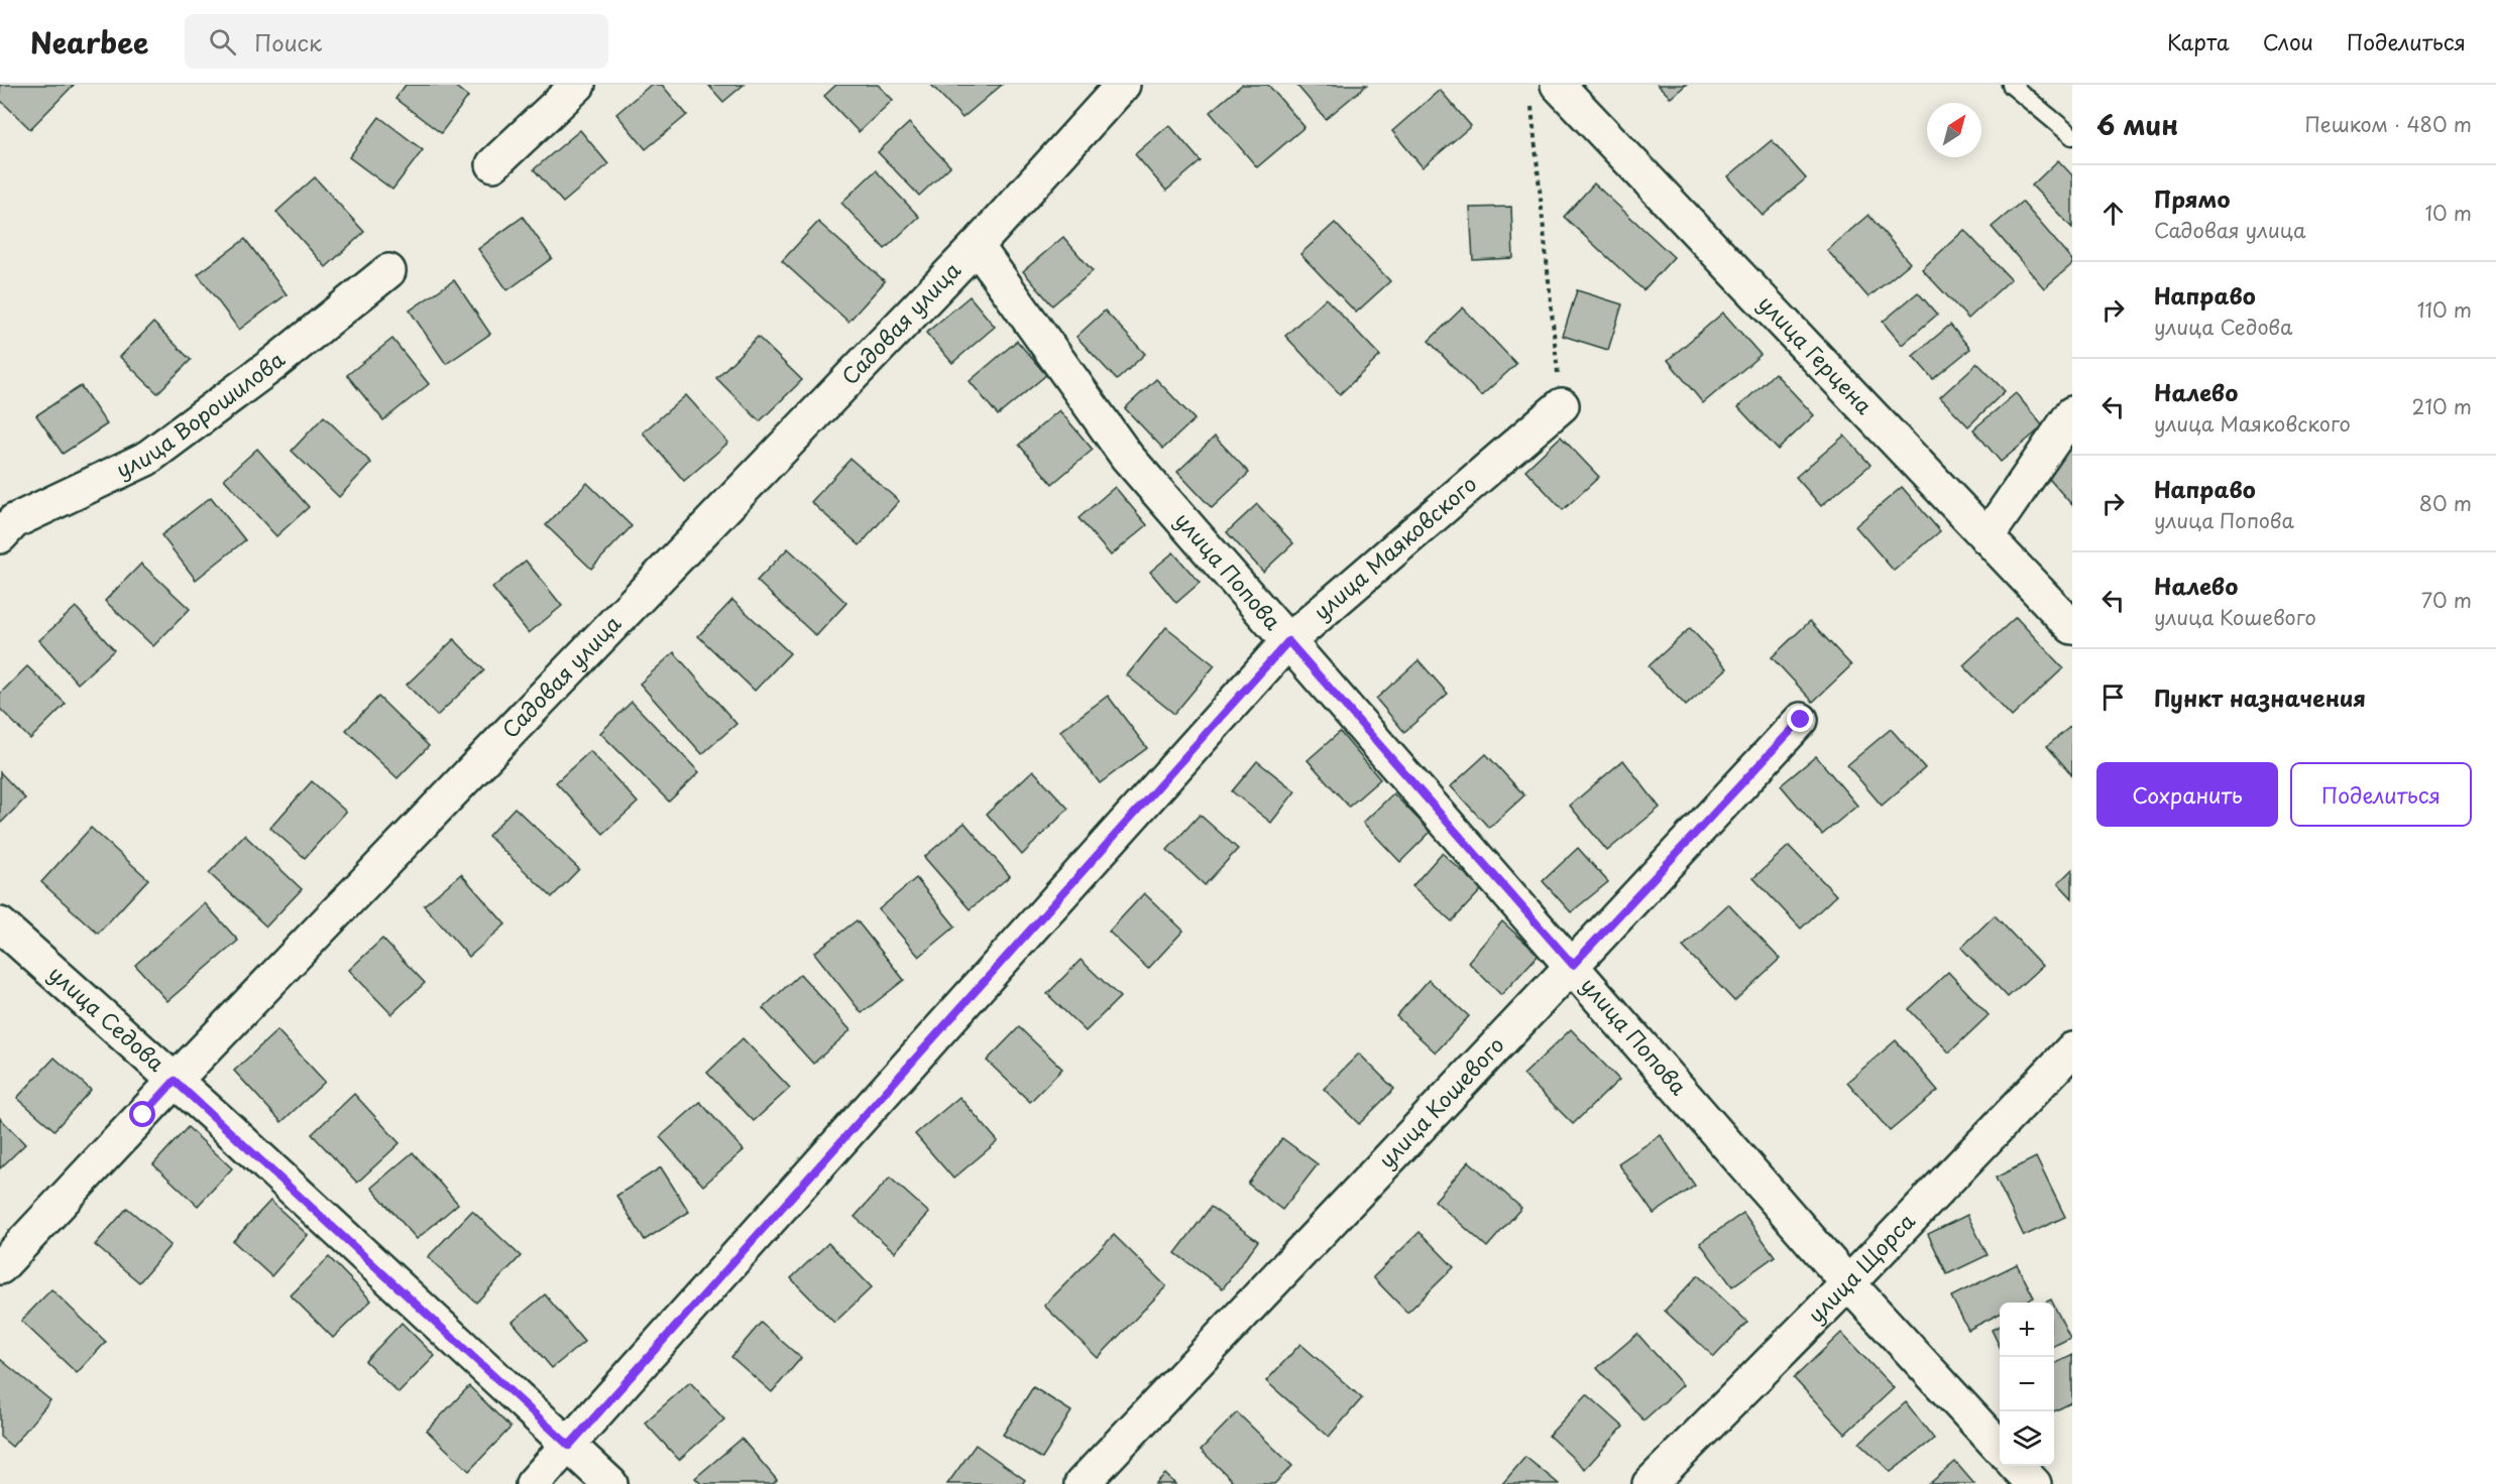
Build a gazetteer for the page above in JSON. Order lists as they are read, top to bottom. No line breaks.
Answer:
{"streets":{"street":["Садовая улица","улица Герцена","улица Ворошилова","улица Маяковского","улица Попова","улица Седова","улица Кошевого","улица Щорса"]},"crossings":[["Садовая улица","улица Попова"],["Садовая улица","улица Седова"],["улица Маяковского","улица Попова"],["улица Маяковского","улица Седова"],["улица Попова","улица Кошевого"],["улица Попова","улица Щорса"]],"north":"top right","page":{"header":"Nearbee","search":"Поиск","nav":["Карта","Слои","Поделиться"],"heading":["6 мин","Пешком · 480 m"],"list":[["Прямо","Садовая улица","10 m"],["Направо","улица Седова","110 m"],["Налево","улица Маяковского","210 m"],["Направо","улица Попова","80 m"],["Налево","улица Кошевого","70 m"],"Пункт назначения"],"buttons":["Сохранить","Поделиться"],"map_buttons":["+","−"]}}
